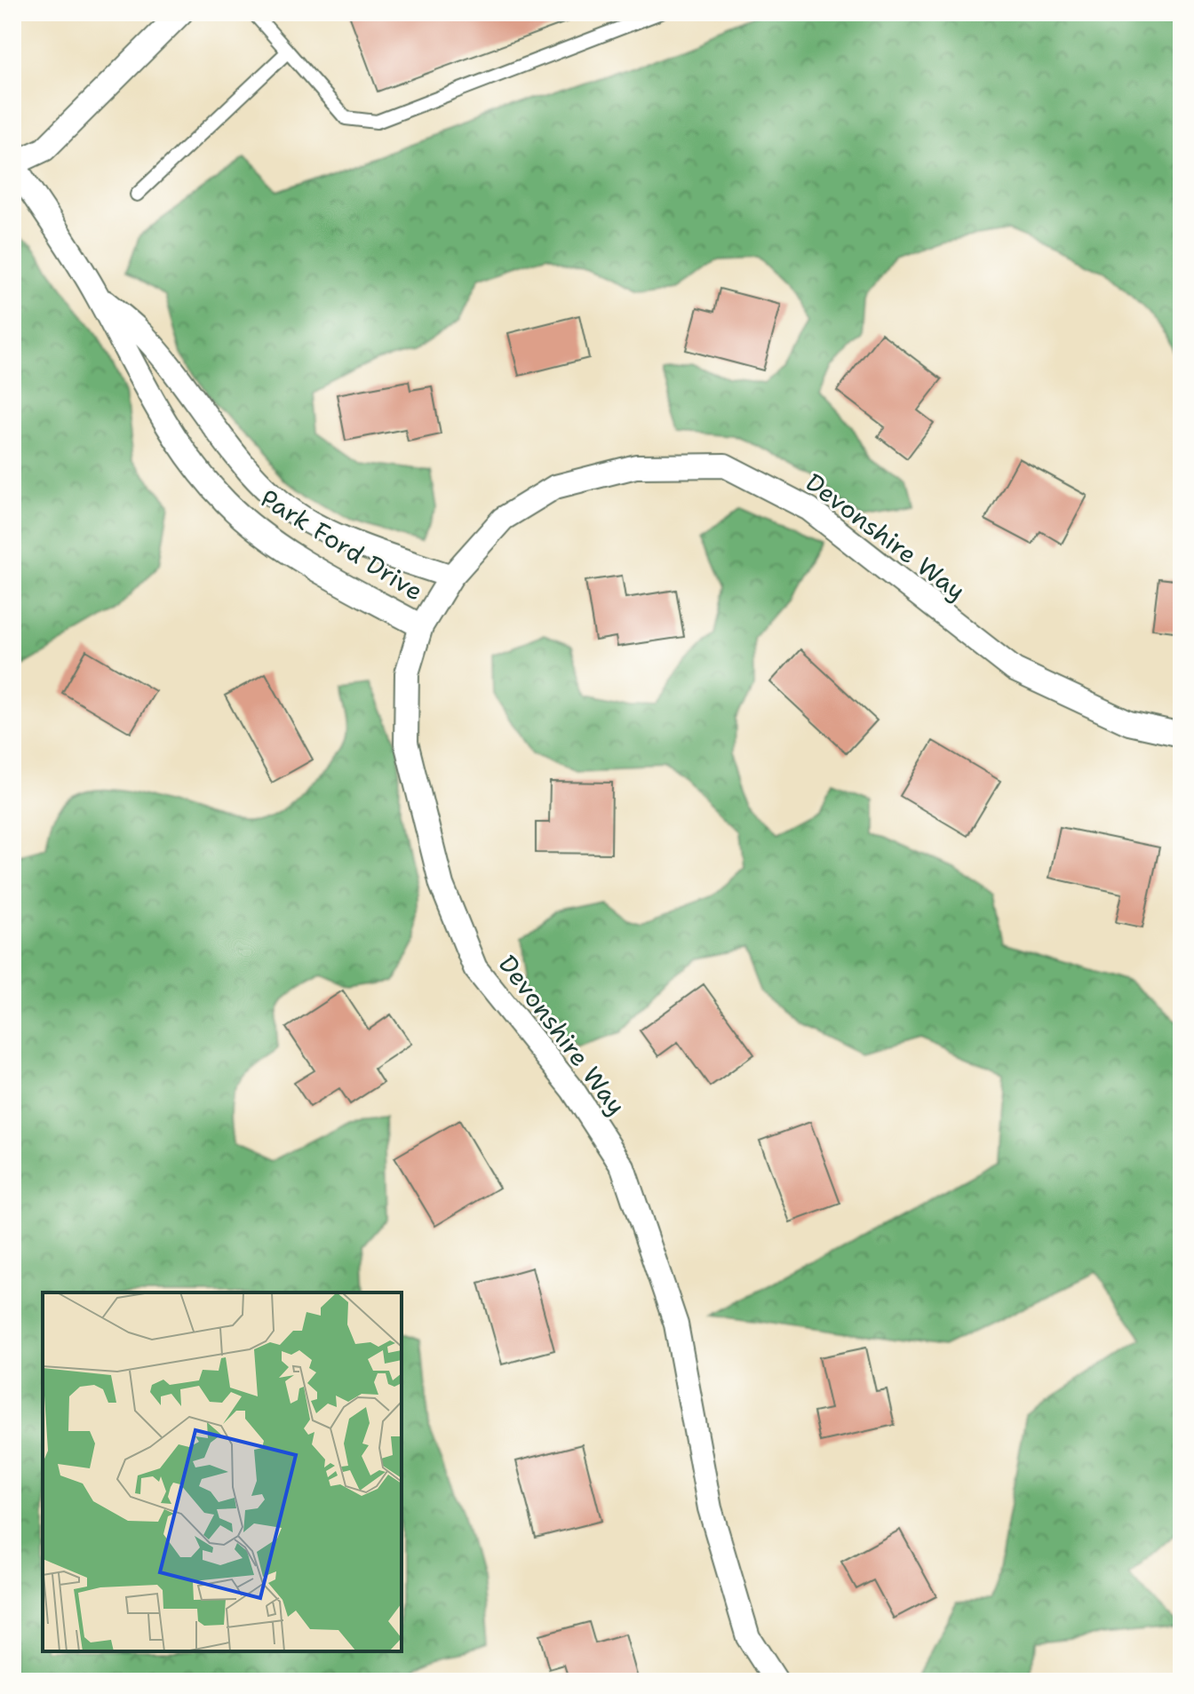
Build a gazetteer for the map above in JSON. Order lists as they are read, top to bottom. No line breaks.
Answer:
{"streets":{"street":["Devonshire Way","Park Ford Drive"]},"crossings":[["Devonshire Way","Park Ford Drive"]]}
